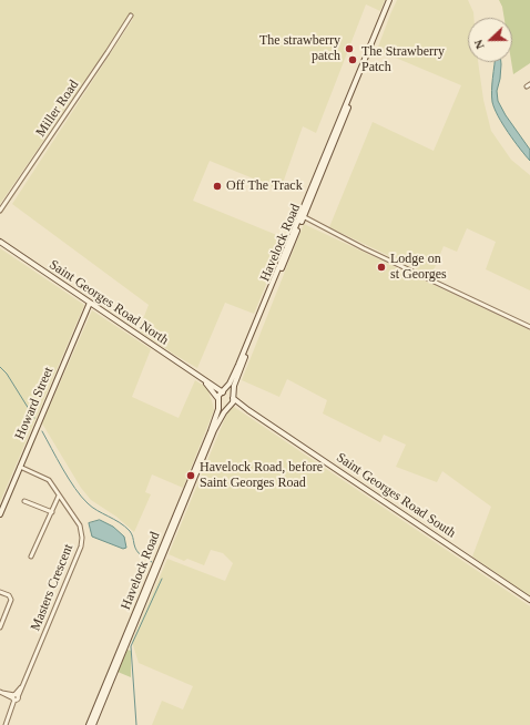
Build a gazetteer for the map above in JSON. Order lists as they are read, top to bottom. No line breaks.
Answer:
{"streets":{"main road":["Havelock Road","Saint Georges Road North","Howard Street","Saint Georges Road South"],"street":["Miller Road","Masters Crescent"]},"crossings":[["Havelock Road","Saint Georges Road North"],["Havelock Road","Saint Georges Road South"],["Saint Georges Road North","Howard Street"],["Saint Georges Road North","Saint Georges Road South"],["Howard Street","Masters Crescent"]],"places":["The strawberry patch","The Strawberry Patch","Off The Track","Lodge on st Georges","Havelock Road, before Saint Georges Road"],"north":"left"}
